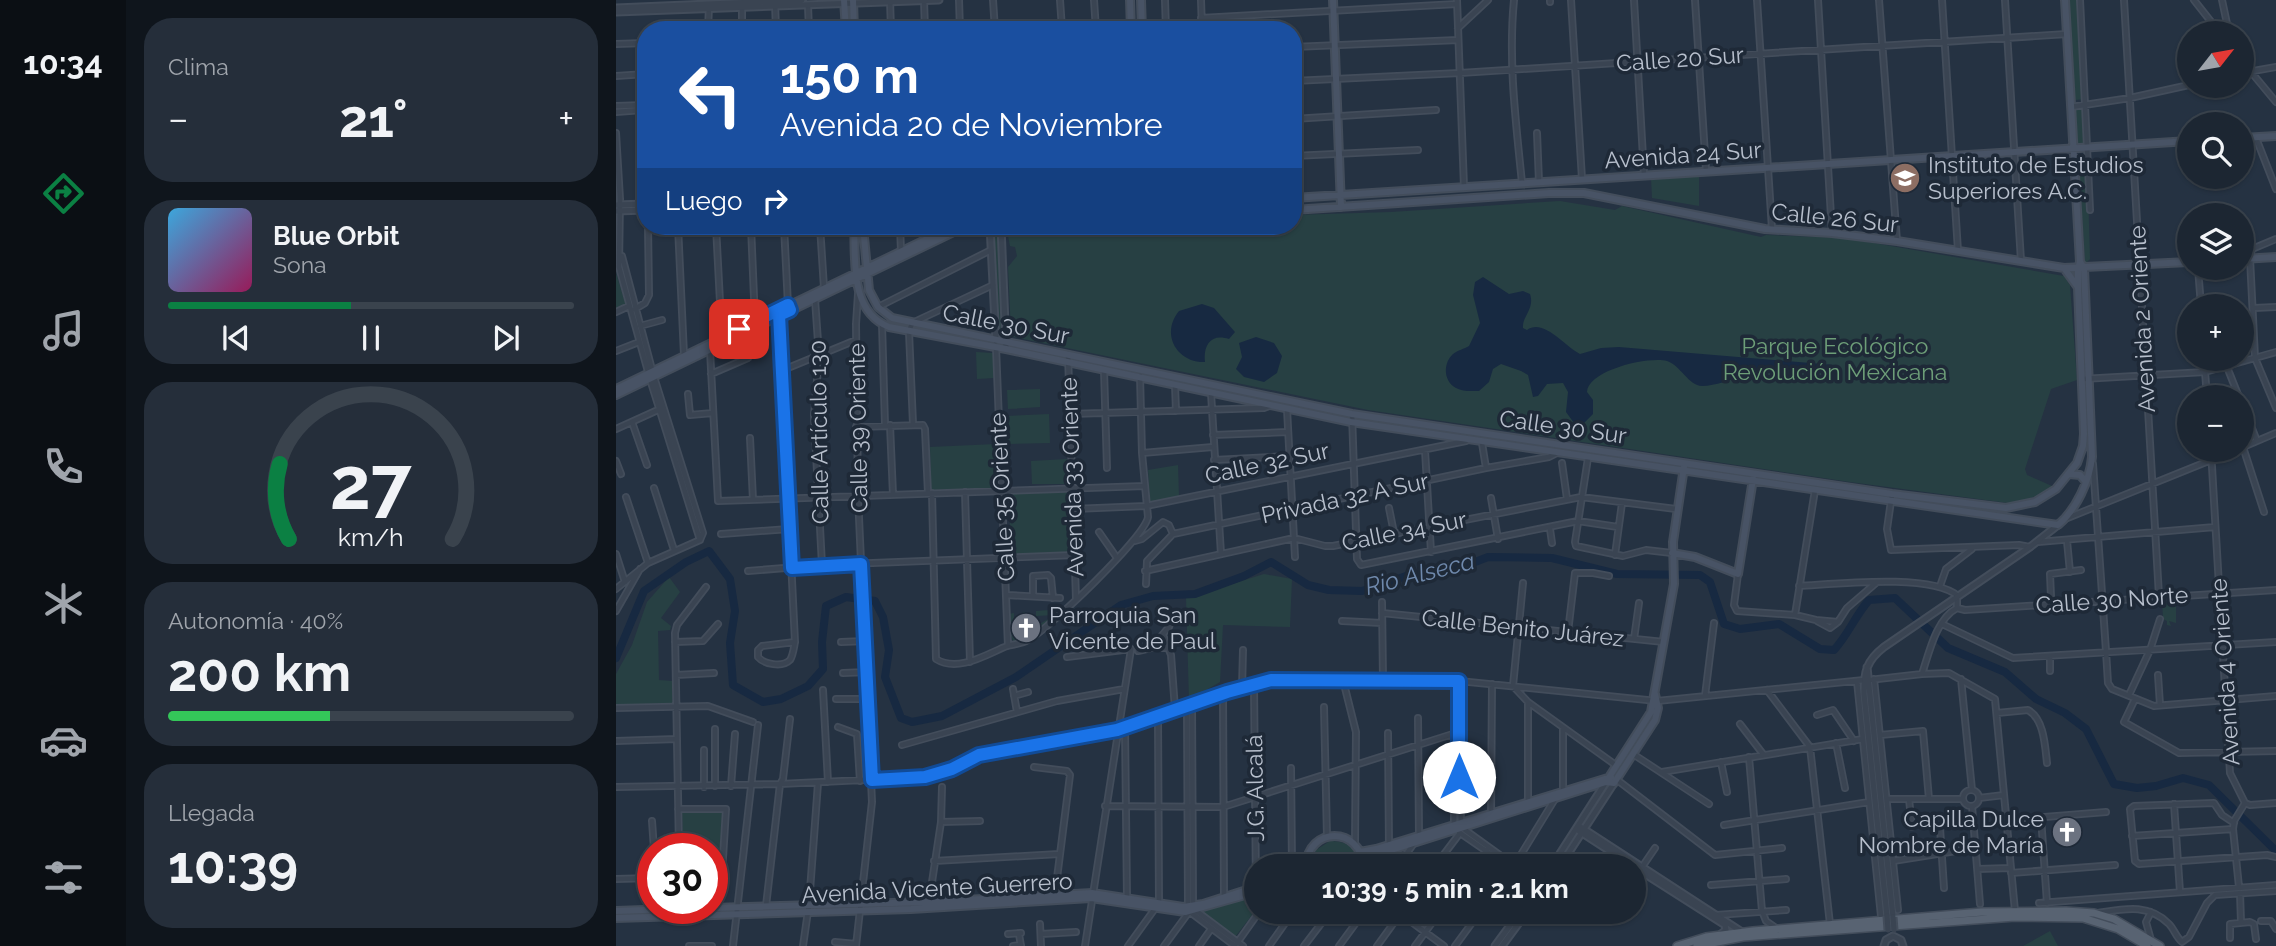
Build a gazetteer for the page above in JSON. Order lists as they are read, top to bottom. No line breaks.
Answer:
{"streets":{"main road":["Avenida 24 Sur","Calle 26 Sur","Calle 30 Sur","Avenida Vicente Guerrero"],"street":["Calle 20 Sur","Avenida 2 Oriente","Calle 39 Oriente","Calle Artículo 130","Calle 32 Sur","Avenida 33 Oriente","Calle 35 Oriente","Privada 32 A Sur","Calle 34 Sur","Calle 30 Norte","Calle Benito Juárez","Avenida 4 Oriente","J.G. Alcalá"]},"crossings":[["Avenida 24 Sur","Calle 26 Sur"],["Avenida 24 Sur","Avenida 2 Oriente"],["Calle 26 Sur","Avenida 2 Oriente"],["Calle 26 Sur","Calle 30 Sur"],["Avenida 2 Oriente","Calle 30 Norte"],["Calle 30 Sur","Calle 32 Sur"],["Calle 30 Sur","Avenida 33 Oriente"],["Calle 30 Sur","Calle 35 Oriente"],["Calle 30 Sur","Privada 32 A Sur"],["Calle 39 Oriente","Avenida Vicente Guerrero"],["Calle 32 Sur","Avenida 33 Oriente"],["Calle 30 Norte","Avenida 4 Oriente"]],"water":["Rio Alseca"],"parks":["Parque Ecológico Revolución Mexicana"],"places":{"school or university":["Instituto de Estudios Superiores A.C."],"church":["Parroquia San Vicente de Paul","Capilla Dulce Nombre de María"]},"north":"top right","page":{"tabs":"10:34","tile":["Clima",["Autonomía · 40%","200 km"],["Llegada","10:39"]],"map_buttons":["+","−"],"turn":["150 m","Avenida 20 de Noviembre"],"heat":["−","21°","+"],"then":"Luego","song":["Blue Orbit","Sona"],"limit":"30","trip":"10:39 · 5 min · 2.1 km","gauge":["27","km/h"]}}
